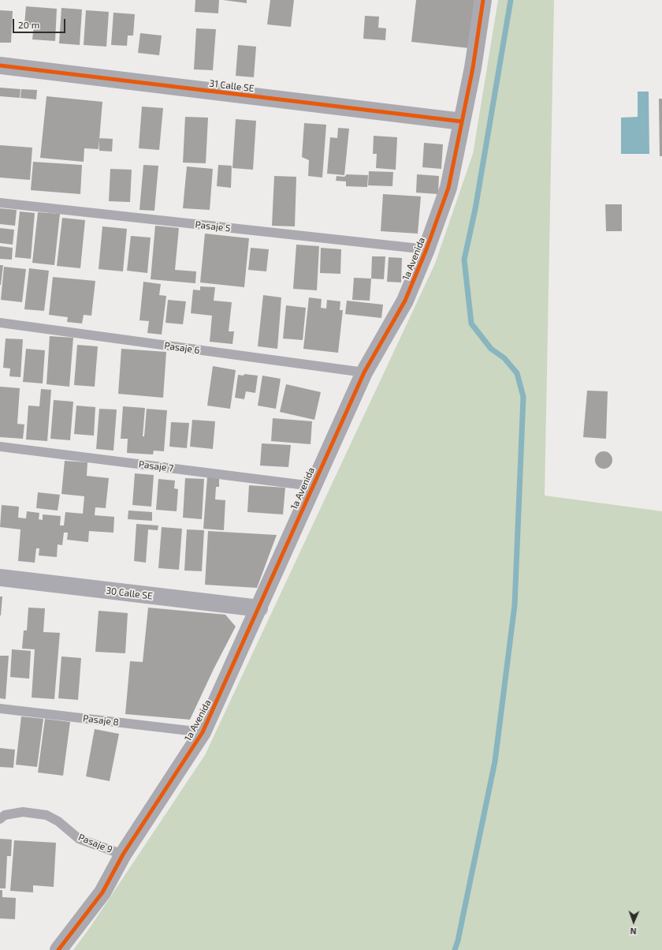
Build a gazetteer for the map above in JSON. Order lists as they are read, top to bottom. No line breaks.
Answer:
{"streets":{"street":["31 Calle SE","1a Avenida","30 Calle SE"],"lane":["Pasaje 5","Pasaje 6","Pasaje 7","Pasaje 8","Pasaje 9"]},"crossings":[["31 Calle SE","1a Avenida"],["Pasaje 5","1a Avenida"],["1a Avenida","Pasaje 6"],["1a Avenida","Pasaje 7"],["1a Avenida","30 Calle SE"],["1a Avenida","Pasaje 8"],["1a Avenida","Pasaje 9"]],"scale_bar":"20 m","north":"bottom"}
